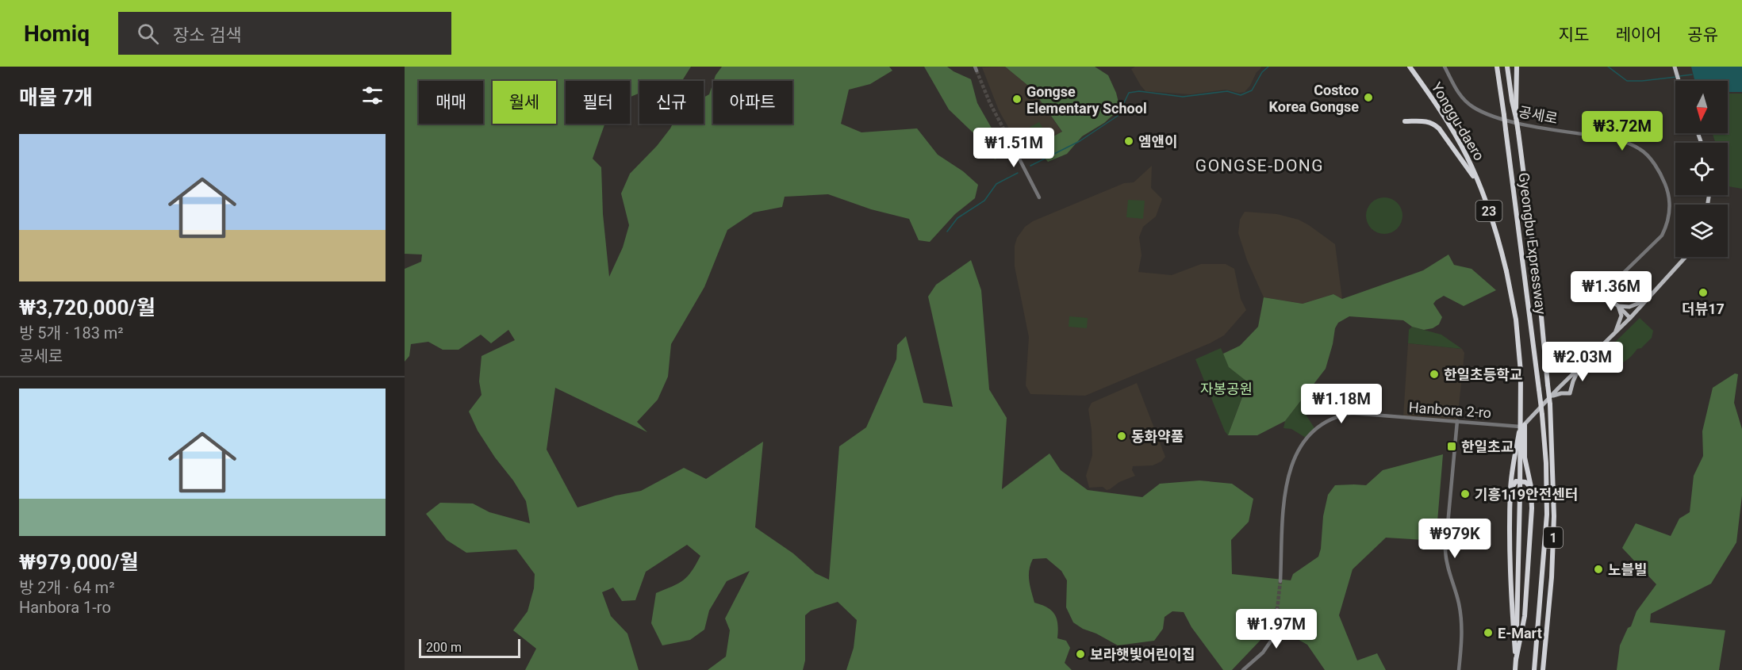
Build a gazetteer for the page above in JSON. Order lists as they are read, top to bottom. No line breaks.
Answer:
{"streets":{"highway":["Yonggu-daero","23","Gyeongbu Expressway","1"],"street":["공세로","Hanbora 2-ro"]},"crossings":[["Gyeongbu Expressway","1"]],"districts":["GONGSE-DONG"],"parks":["자봉공원"],"places":{"other":["Costco Korea Gongse","Gongse Elementary School","엠앤이","더뷰17","한일초등학교","동화약품","기흥119안전센터","노블빌","E-Mart","보라햇빛어린이집"],"transit":["한일초교"]},"scale_bar":"200 m","north":"bottom","page":{"header":"Homiq","search":"장소 검색","nav":["지도","레이어","공유"],"heading":"매물 7개","chip":["매매","월세","필터","신규","아파트"],"price":["₩3.72M","₩1.51M","₩1.36M","₩2.03M","₩1.18M","₩979K","₩1.97M"],"list":[{"name":"₩3,720,000/월","note":"방 5개 · 183 m² · 공세로"},{"name":"₩979,000/월","note":"방 2개 · 64 m² · Hanbora 1-ro"}],"scale":"200 m"}}
